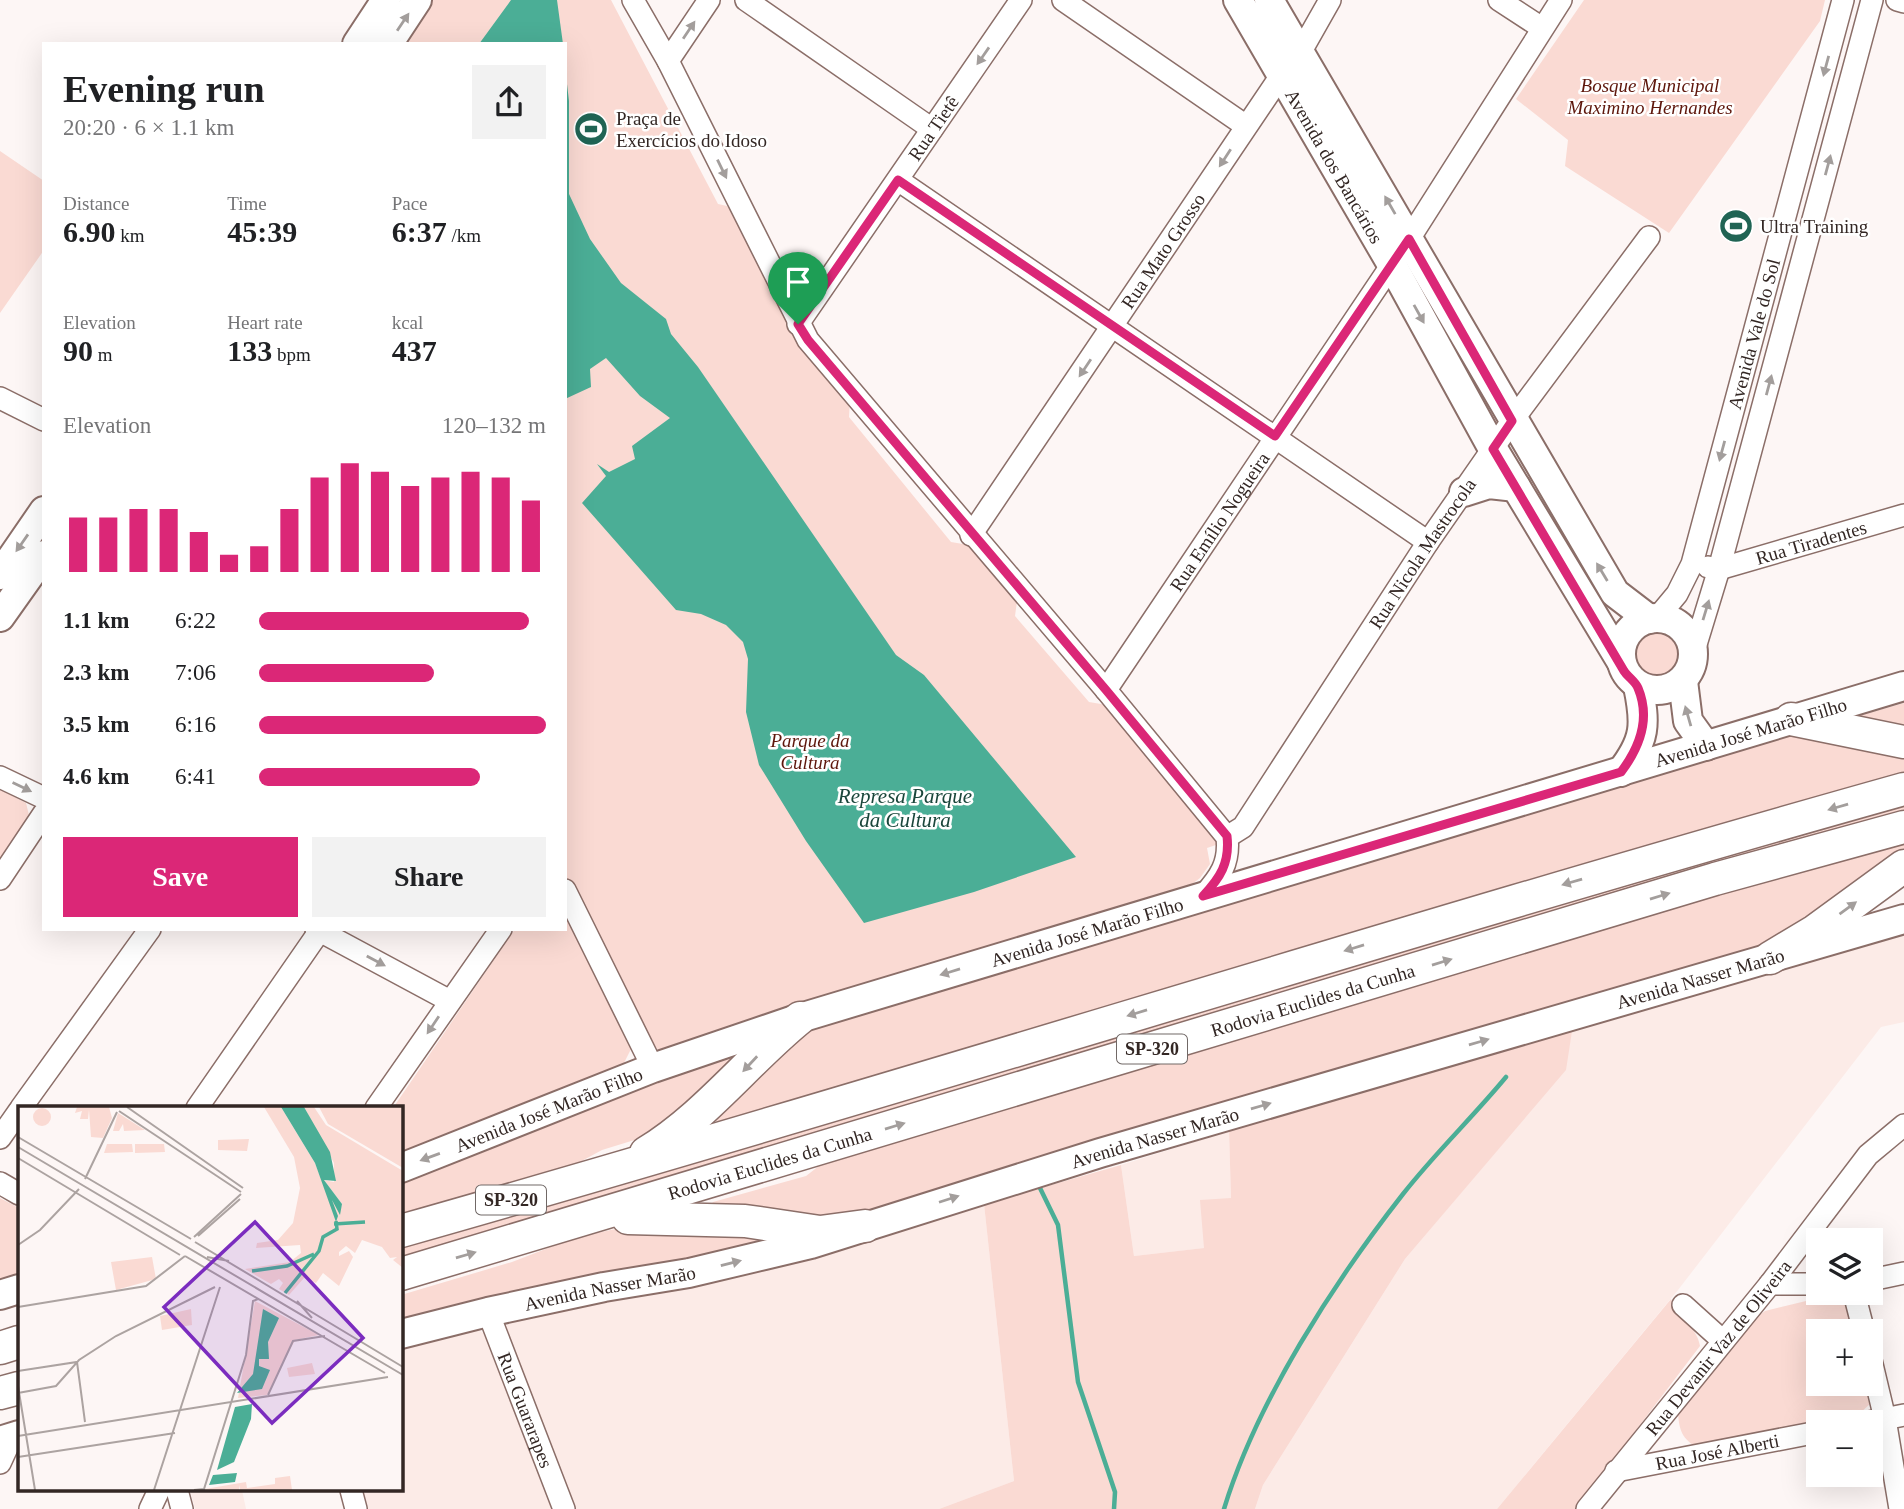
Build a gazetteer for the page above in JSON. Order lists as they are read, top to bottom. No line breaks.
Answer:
{"streets":{"highway":["Rodovia Euclides da Cunha","SP-320"],"main road":["Avenida dos Bancários","Avenida José Marão Filho","Avenida Nasser Marão"],"street":["Rua Tietê","Rua Mato Grosso","Avenida Vale do Sol","Rua Emílio Nogueira","Rua Tiradentes","Rua Nicola Mastrocola","Rua Devanir Vaz de Oliveira","Rua Guararapes","Rua José Alberti"]},"crossings":[["Avenida dos Bancários","Rua Mato Grosso"],["Avenida dos Bancários","Avenida Vale do Sol"],["Avenida dos Bancários","Rua Emílio Nogueira"],["Avenida dos Bancários","Rua Nicola Mastrocola"],["Avenida Vale do Sol","Rua Tiradentes"],["Avenida Nasser Marão","Rua Guararapes"],["Rua Devanir Vaz de Oliveira","Rua José Alberti"]],"one_way":["Rua Tietê","Rua Mato Grosso","Avenida José Marão Filho","Avenida Nasser Marão"],"water":["Represa Parque da Cultura"],"parks":["Bosque Municipal Maximino Hernandes","Parque da Cultura"],"places":{"sports":["Praça de Exercícios do Idoso","Ultra Training"]},"page":{"heading":["Evening run","20:20 · 6 × 1.1 km"],"stats":[["Distance","6.90 km"],["Time","45:39"],["Pace","6:37 /km"],["Elevation","90 m"],["Heart rate","133 bpm"],["kcal","437"]],"chart":["Elevation","120–132 m"],"list":[{"name":"1.1 km","note":"6:22"},{"name":"2.3 km","note":"7:06"},{"name":"3.5 km","note":"6:16"},{"name":"4.6 km","note":"6:41"}],"buttons":["Save","Share"],"map_buttons":["+","−"]}}
